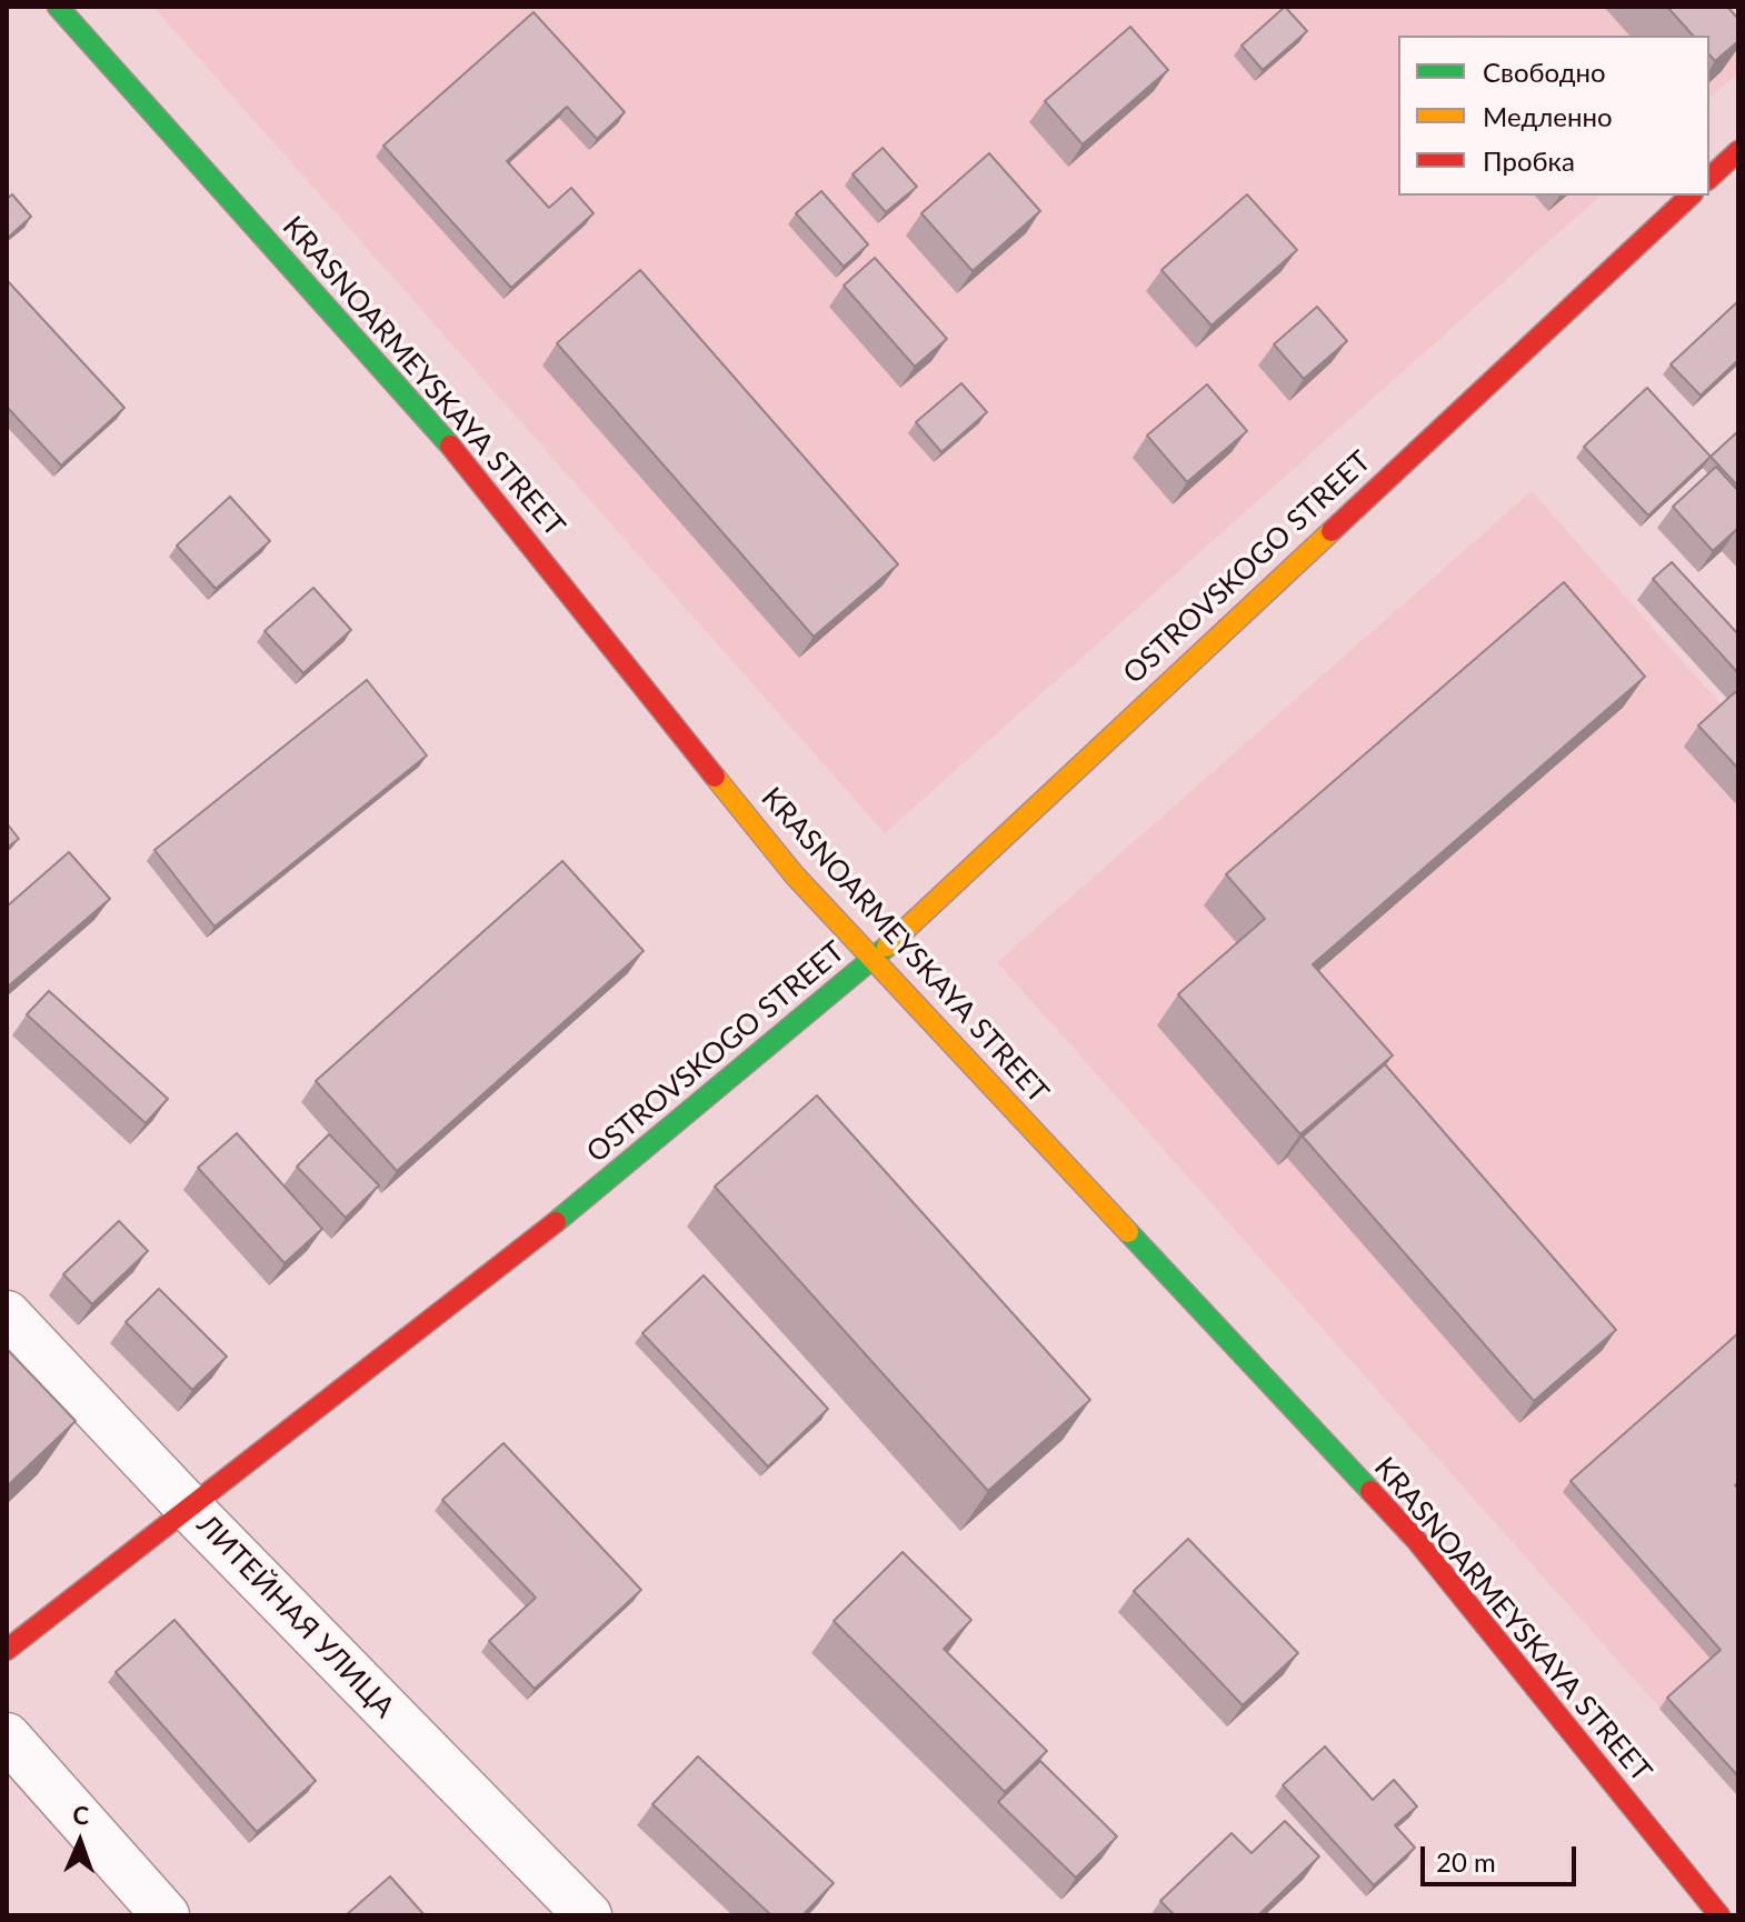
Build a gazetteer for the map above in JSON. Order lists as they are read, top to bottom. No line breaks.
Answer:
{"streets":{"street":["KRASNOARMEYSKAYA STREET","OSTROVSKOGO STREET","ЛИТЕЙНАЯ УЛИЦА"]},"crossings":[["KRASNOARMEYSKAYA STREET","OSTROVSKOGO STREET"],["OSTROVSKOGO STREET","ЛИТЕЙНАЯ УЛИЦА"]],"legend":["Свободно","Медленно","Пробка"],"scale_bar":"20 m","north":"top"}
